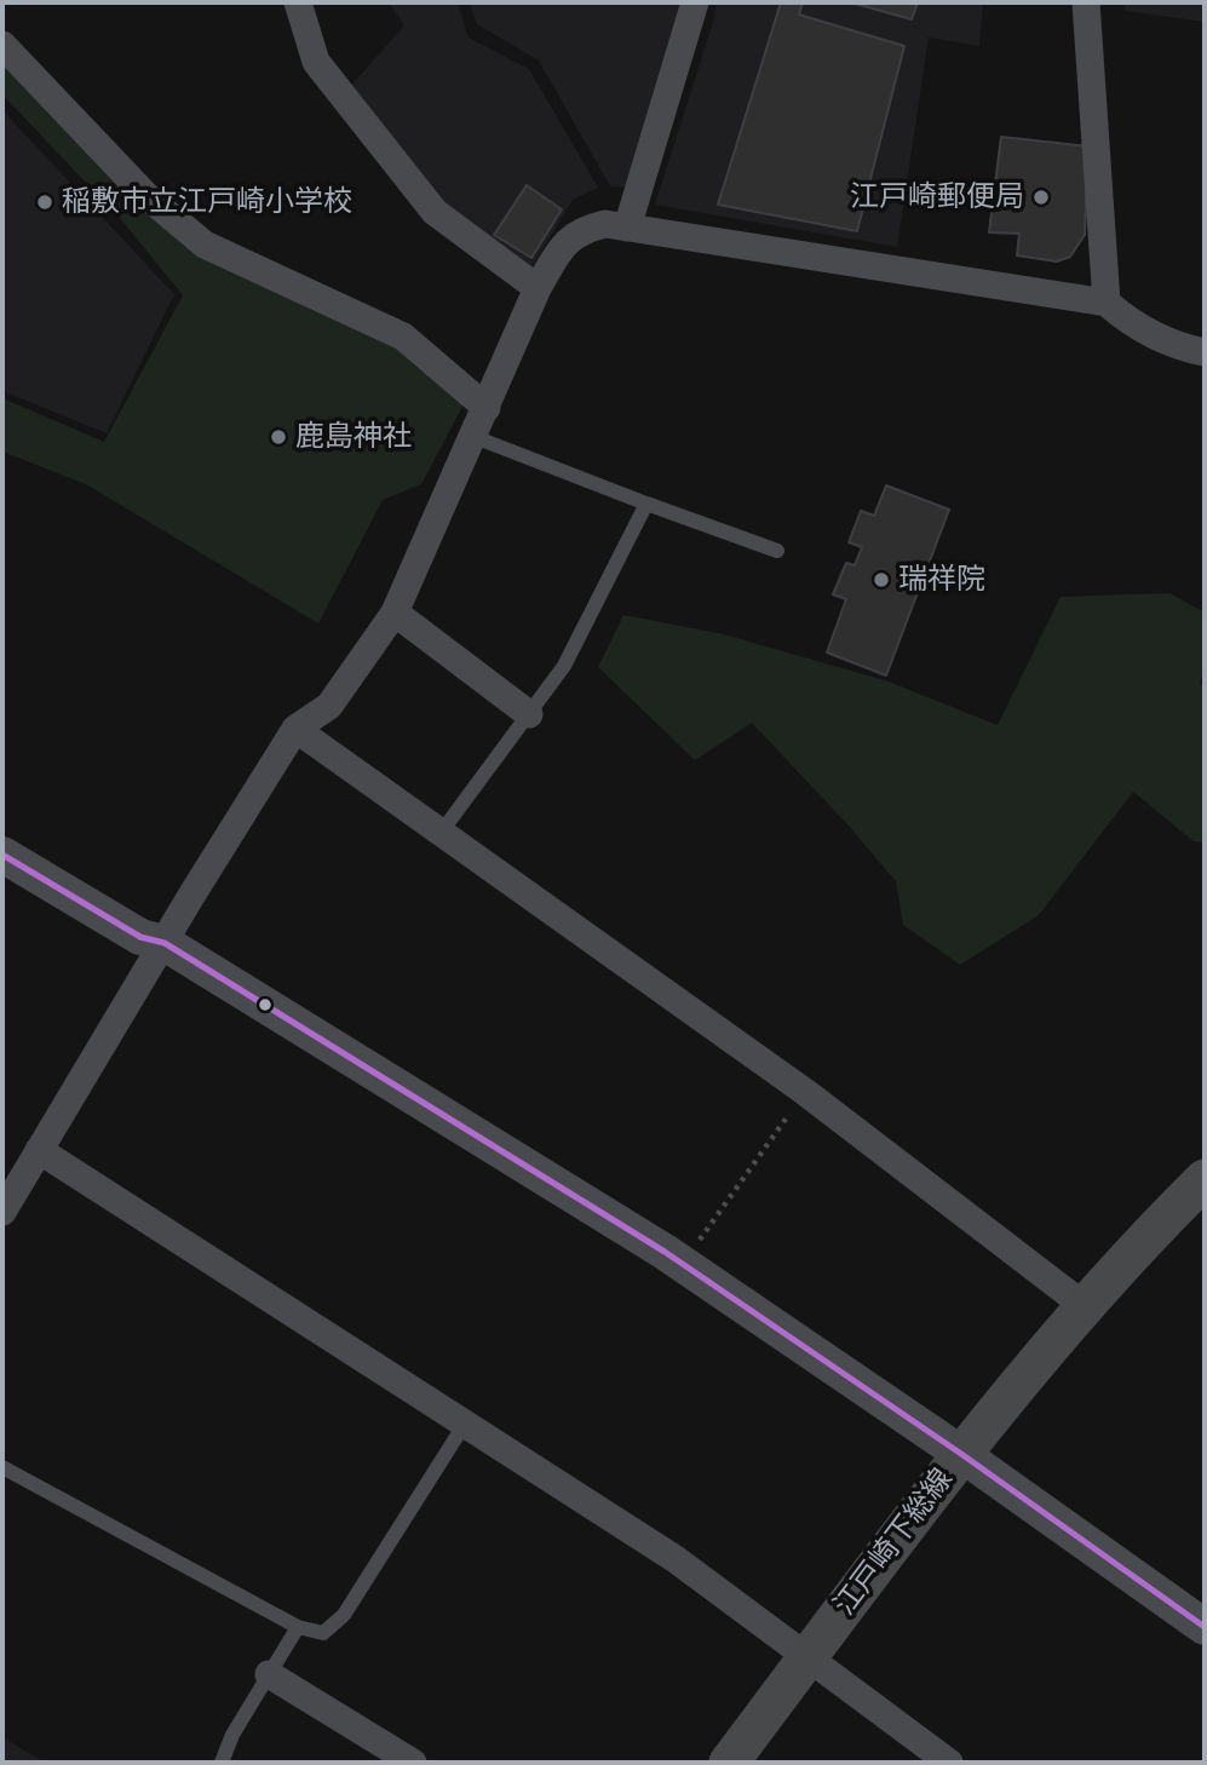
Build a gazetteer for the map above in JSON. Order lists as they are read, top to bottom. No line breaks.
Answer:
{"streets":{"main road":["江戸崎下総線"]},"places":["江戸崎郵便局","稲敷市立江戸崎小学校","鹿島神社","瑞祥院"]}
